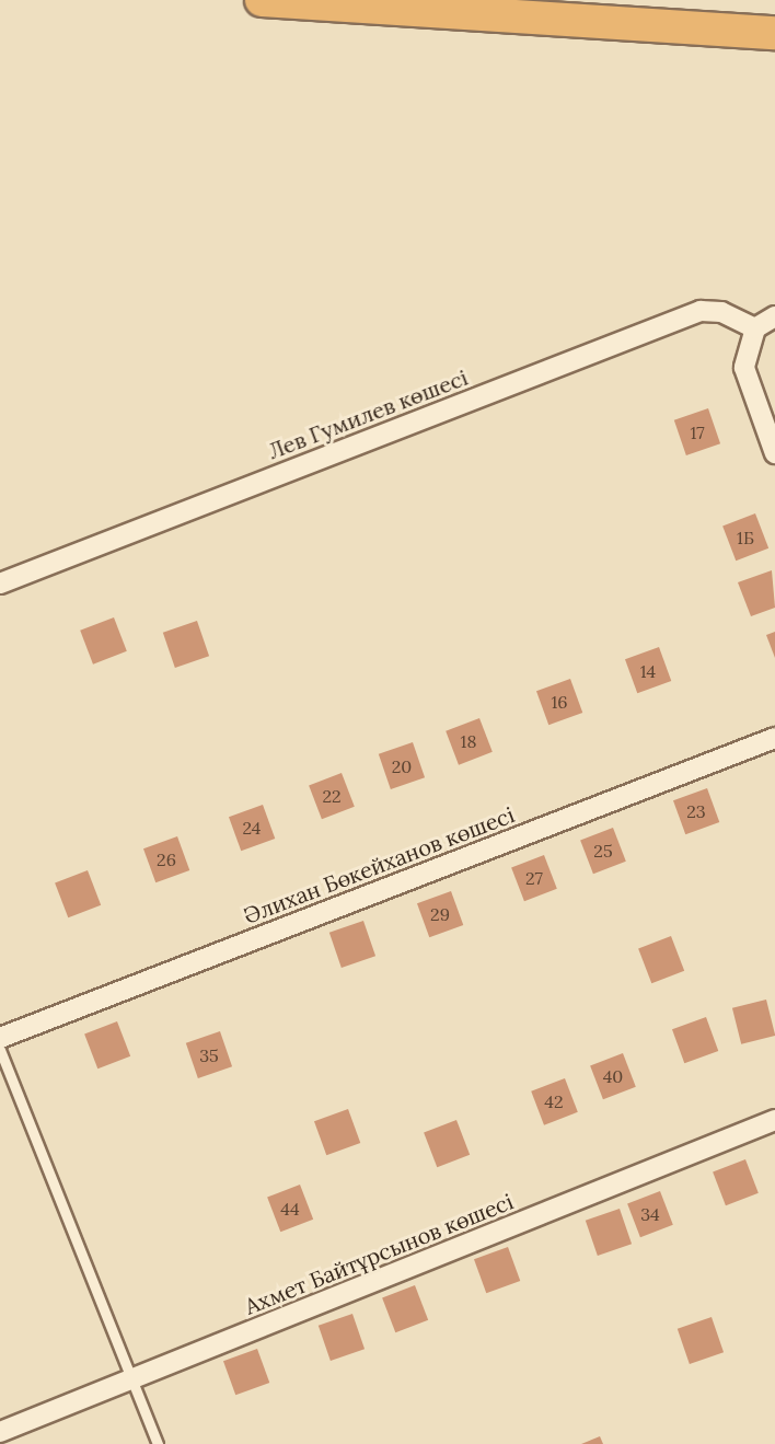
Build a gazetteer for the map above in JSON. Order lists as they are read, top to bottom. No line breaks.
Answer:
{"streets":{"street":["Лев Гумилев көшесі","Әлихан Бөкейханов көшесі","Ахмет Байтұрсынов көшесі"]},"house_numbers":["17","1Б","14","16","18","20","22","23","24","25","26","27","29","35","40","42","44","34"]}
